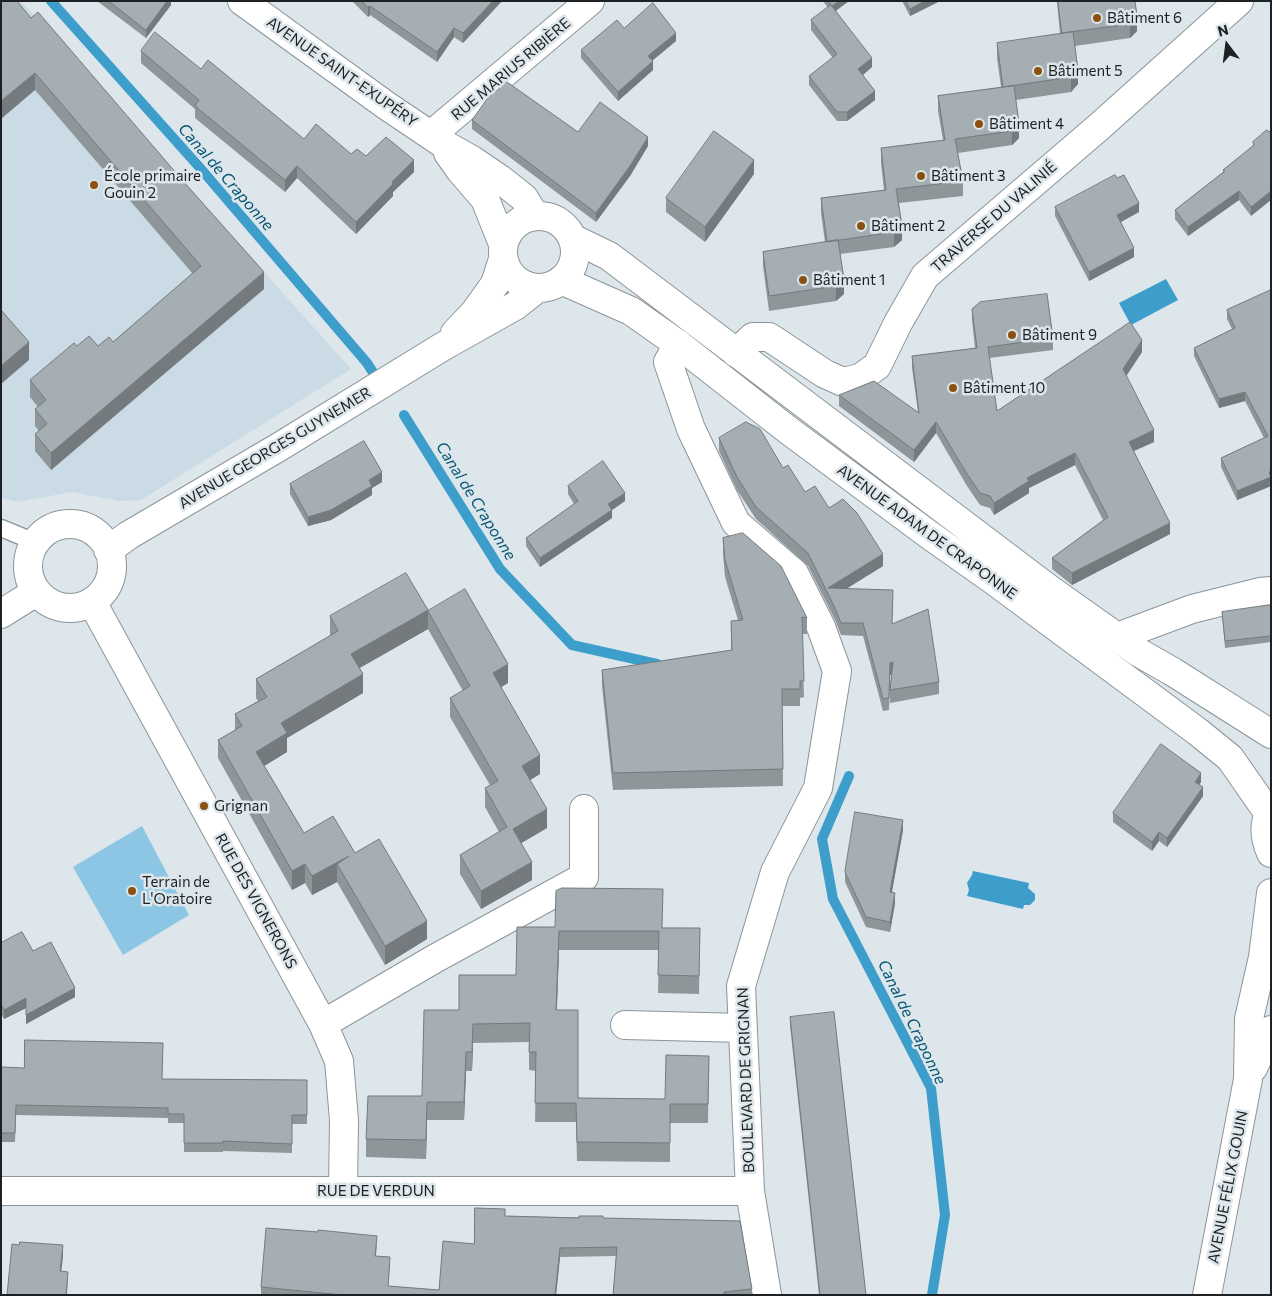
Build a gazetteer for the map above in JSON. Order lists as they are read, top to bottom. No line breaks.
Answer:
{"streets":{"street":["RUE MARIUS RIBIÈRE","AVENUE SAINT-EXUPÉRY","TRAVERSE DU VALINIÉ","AVENUE GEORGES GUYNEMER","AVENUE ADAM DE CRAPONNE","RUE DES VIGNERONS","BOULEVARD DE GRIGNAN","AVENUE FÉLIX GOUIN","RUE DE VERDUN"]},"crossings":[["RUE MARIUS RIBIÈRE","AVENUE SAINT-EXUPÉRY"],["TRAVERSE DU VALINIÉ","AVENUE ADAM DE CRAPONNE"],["AVENUE GEORGES GUYNEMER","RUE DES VIGNERONS"],["AVENUE ADAM DE CRAPONNE","BOULEVARD DE GRIGNAN"],["RUE DES VIGNERONS","RUE DE VERDUN"],["BOULEVARD DE GRIGNAN","RUE DE VERDUN"]],"water":["Canal de Craponne"],"places":["Bâtiment 6","Bâtiment 5","Bâtiment 4","Bâtiment 3","École primaire Gouin 2","Bâtiment 2","Bâtiment 1","Bâtiment 9","Bâtiment 10","Grignan","Terrain de L'Oratoire"],"north":"top"}
